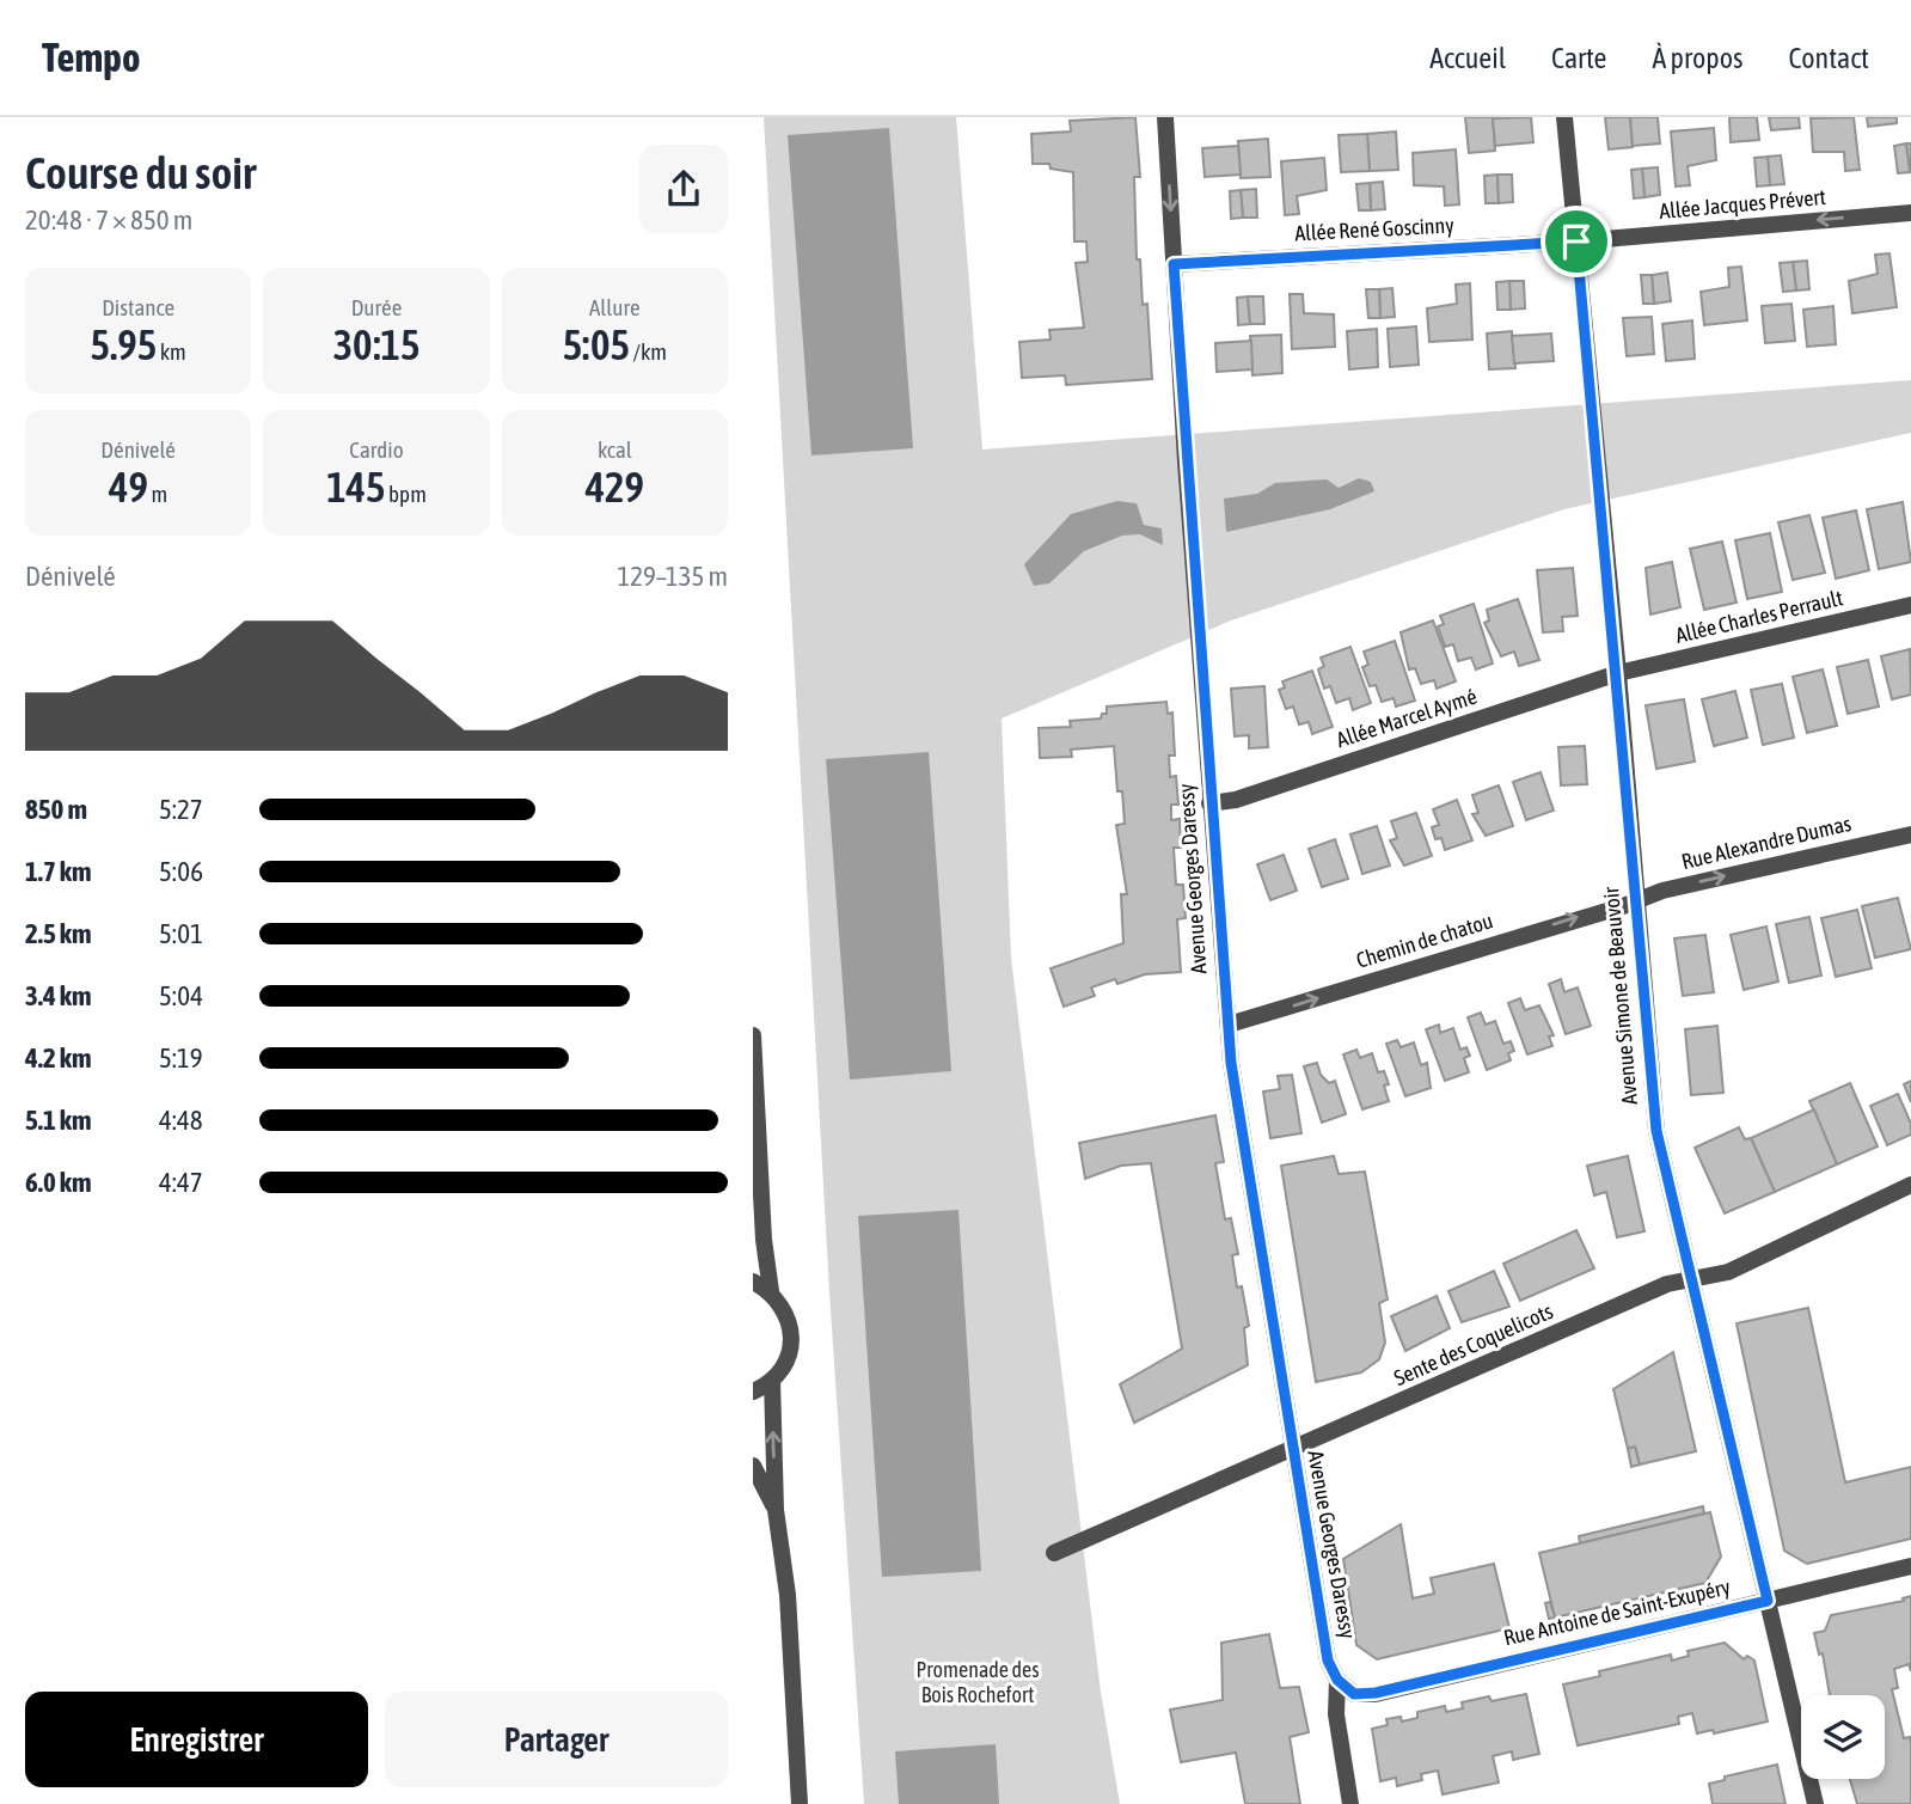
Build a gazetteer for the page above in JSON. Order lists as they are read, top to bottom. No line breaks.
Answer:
{"streets":{"street":["Allée Jacques Prévert","Allée René Goscinny","Allée Charles Perrault","Allée Marcel Aymé","Rue Alexandre Dumas","Avenue Georges Daressy","Chemin de chatou","Avenue Simone de Beauvoir","Sente des Coquelicots","Rue Antoine de Saint-Exupéry"]},"crossings":[["Allée Jacques Prévert","Allée René Goscinny"],["Allée Jacques Prévert","Avenue Simone de Beauvoir"],["Allée René Goscinny","Avenue Georges Daressy"],["Allée René Goscinny","Avenue Simone de Beauvoir"],["Allée Charles Perrault","Allée Marcel Aymé"],["Allée Charles Perrault","Avenue Simone de Beauvoir"],["Allée Marcel Aymé","Avenue Georges Daressy"],["Allée Marcel Aymé","Avenue Simone de Beauvoir"],["Rue Alexandre Dumas","Chemin de chatou"],["Rue Alexandre Dumas","Avenue Simone de Beauvoir"],["Avenue Georges Daressy","Chemin de chatou"],["Avenue Georges Daressy","Sente des Coquelicots"],["Avenue Georges Daressy","Rue Antoine de Saint-Exupéry"],["Chemin de chatou","Avenue Simone de Beauvoir"],["Avenue Simone de Beauvoir","Sente des Coquelicots"],["Avenue Simone de Beauvoir","Rue Antoine de Saint-Exupéry"]],"one_way":["Allée Jacques Prévert","Rue Alexandre Dumas","Chemin de chatou"],"parks":["Promenade des Bois Rochefort"],"page":{"header":"Tempo","nav":["Accueil","Carte","À propos","Contact"],"heading":["Course du soir","20:48 · 7 × 850 m"],"stats":[["Distance","5.95 km"],["Durée","30:15"],["Allure","5:05 /km"],["Dénivelé","49 m"],["Cardio","145 bpm"],["kcal","429"]],"chart":["Dénivelé","129–135 m"],"list":[{"name":"850 m","note":"5:27"},{"name":"1.7 km","note":"5:06"},{"name":"2.5 km","note":"5:01"},{"name":"3.4 km","note":"5:04"},{"name":"4.2 km","note":"5:19"},{"name":"5.1 km","note":"4:48"},{"name":"6.0 km","note":"4:47"}],"buttons":["Enregistrer","Partager"]}}
